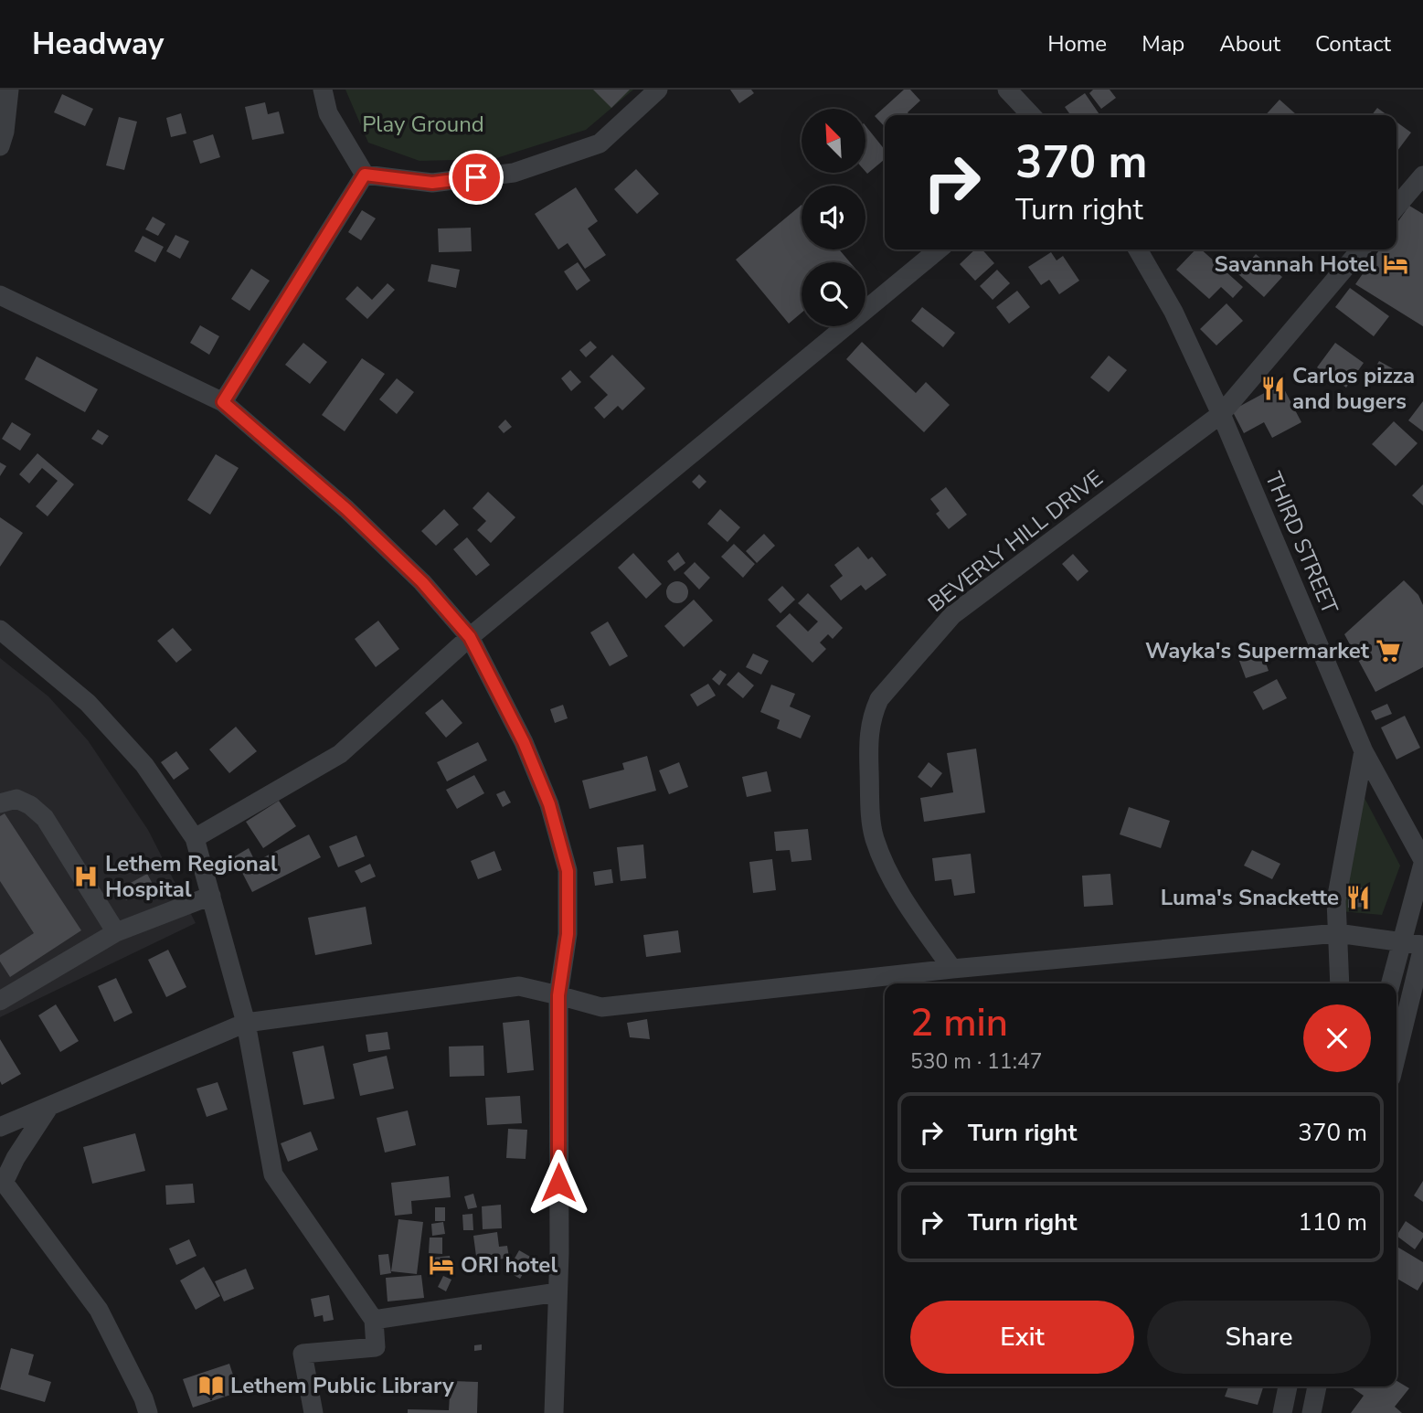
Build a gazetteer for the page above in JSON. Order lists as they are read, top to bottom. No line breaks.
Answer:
{"streets":{"street":["BEVERLY HILL DRIVE","THIRD STREET"]},"crossings":[["BEVERLY HILL DRIVE","THIRD STREET"]],"parks":["Play Ground"],"places":{"hotel":["Savannah Hotel","ORI hotel"],"restaurant":["Carlos pizza and bugers","Luma's Snackette"],"supermarket":["Wayka's Supermarket"],"hospital":["Lethem Regional Hospital"],"library":["Lethem Public Library"]},"north":"top left","page":{"header":"Headway","nav":["Home","Map","About","Contact"],"turn":["370 m","Turn right"],"heading":["2 min","530 m · 11:47"],"list":[{"name":"Turn right","value":"370 m"},{"name":"Turn right","value":"110 m"}],"buttons":["Exit","Share"]}}
